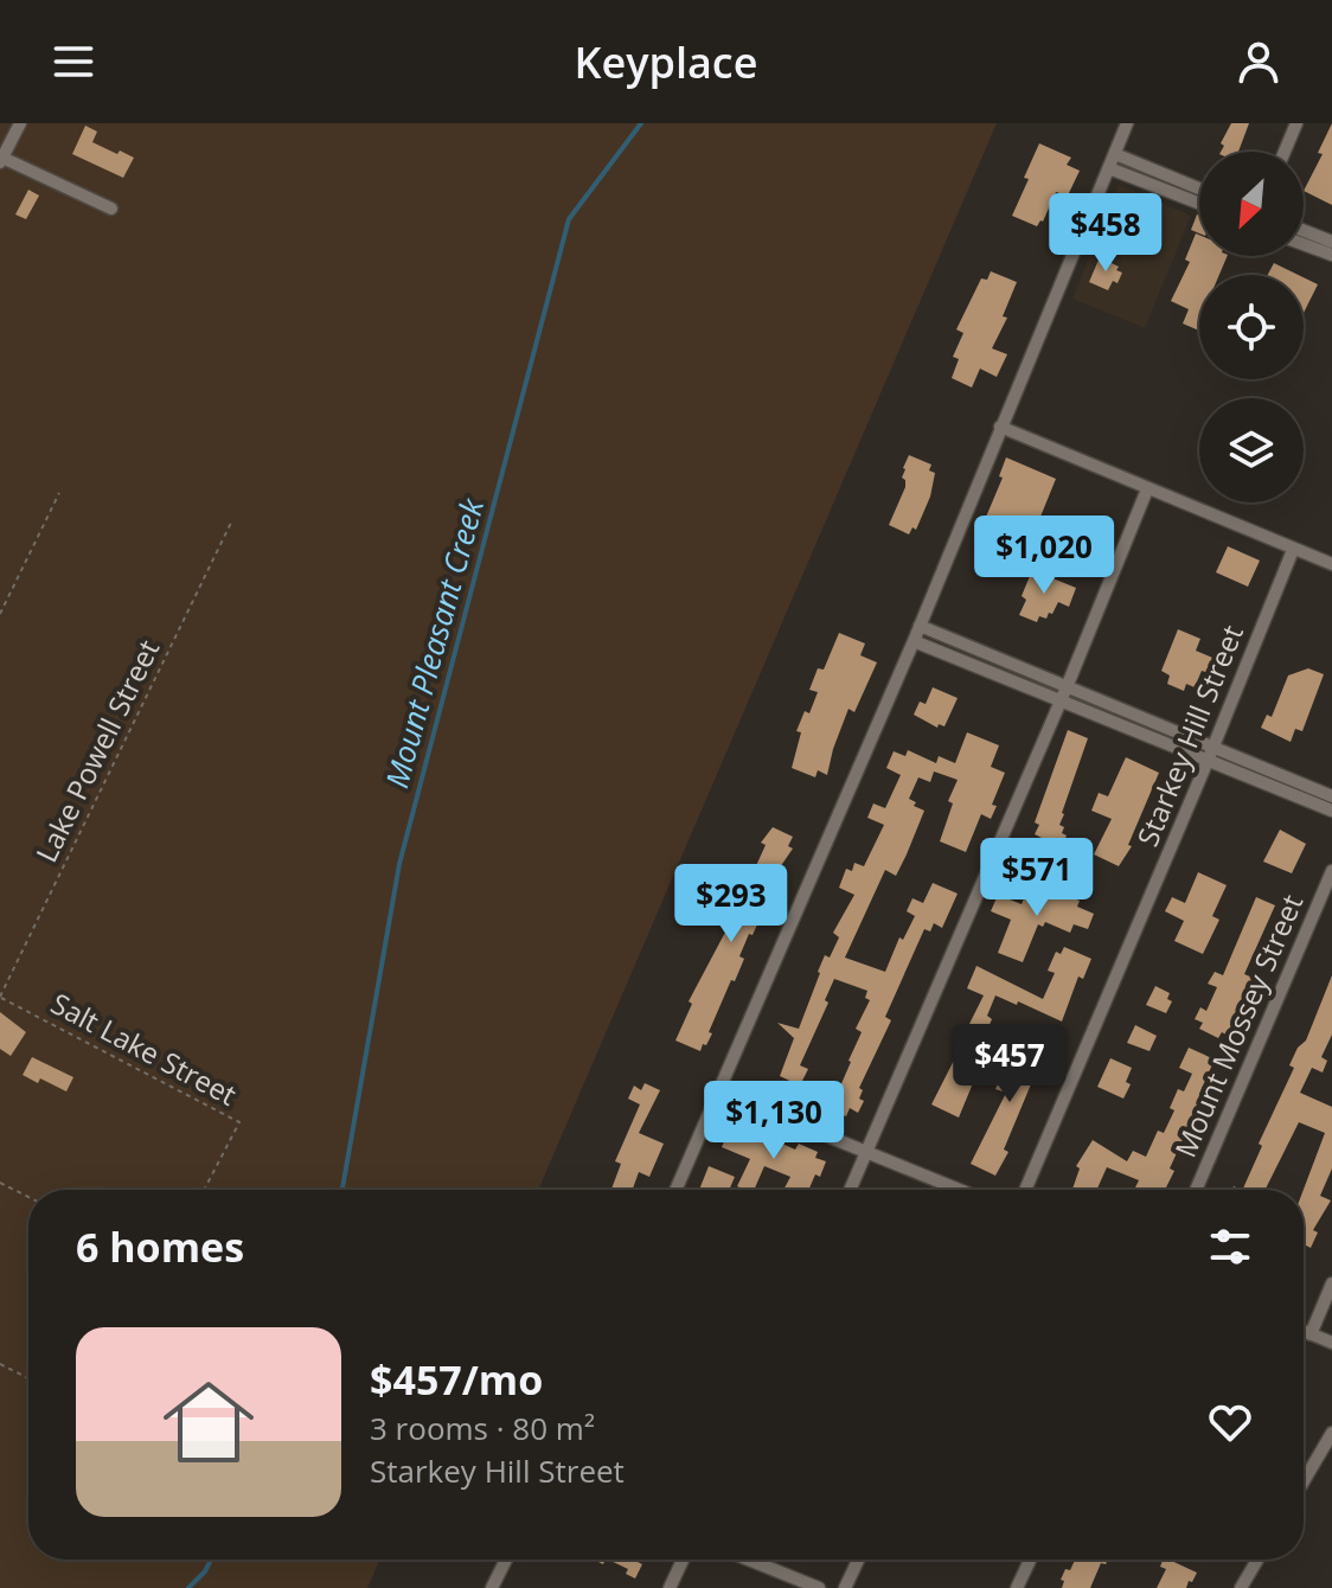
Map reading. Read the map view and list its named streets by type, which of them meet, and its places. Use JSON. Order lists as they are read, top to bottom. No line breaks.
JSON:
{"streets":{"street":["Starkey Hill Street","Mount Mossey Street"],"path":["Lake Powell Street","Salt Lake Street"]},"crossings":[["Lake Powell Street","Salt Lake Street"]],"water":["Mount Pleasant Creek"],"north":"bottom left","page":{"header":"Keyplace","price":["$458","$1,020","$571","$293","$457","$1,130"],"heading":"6 homes","list":[{"name":"$457/mo","note":"3 rooms · 80 m² · Starkey Hill Street"}]}}
